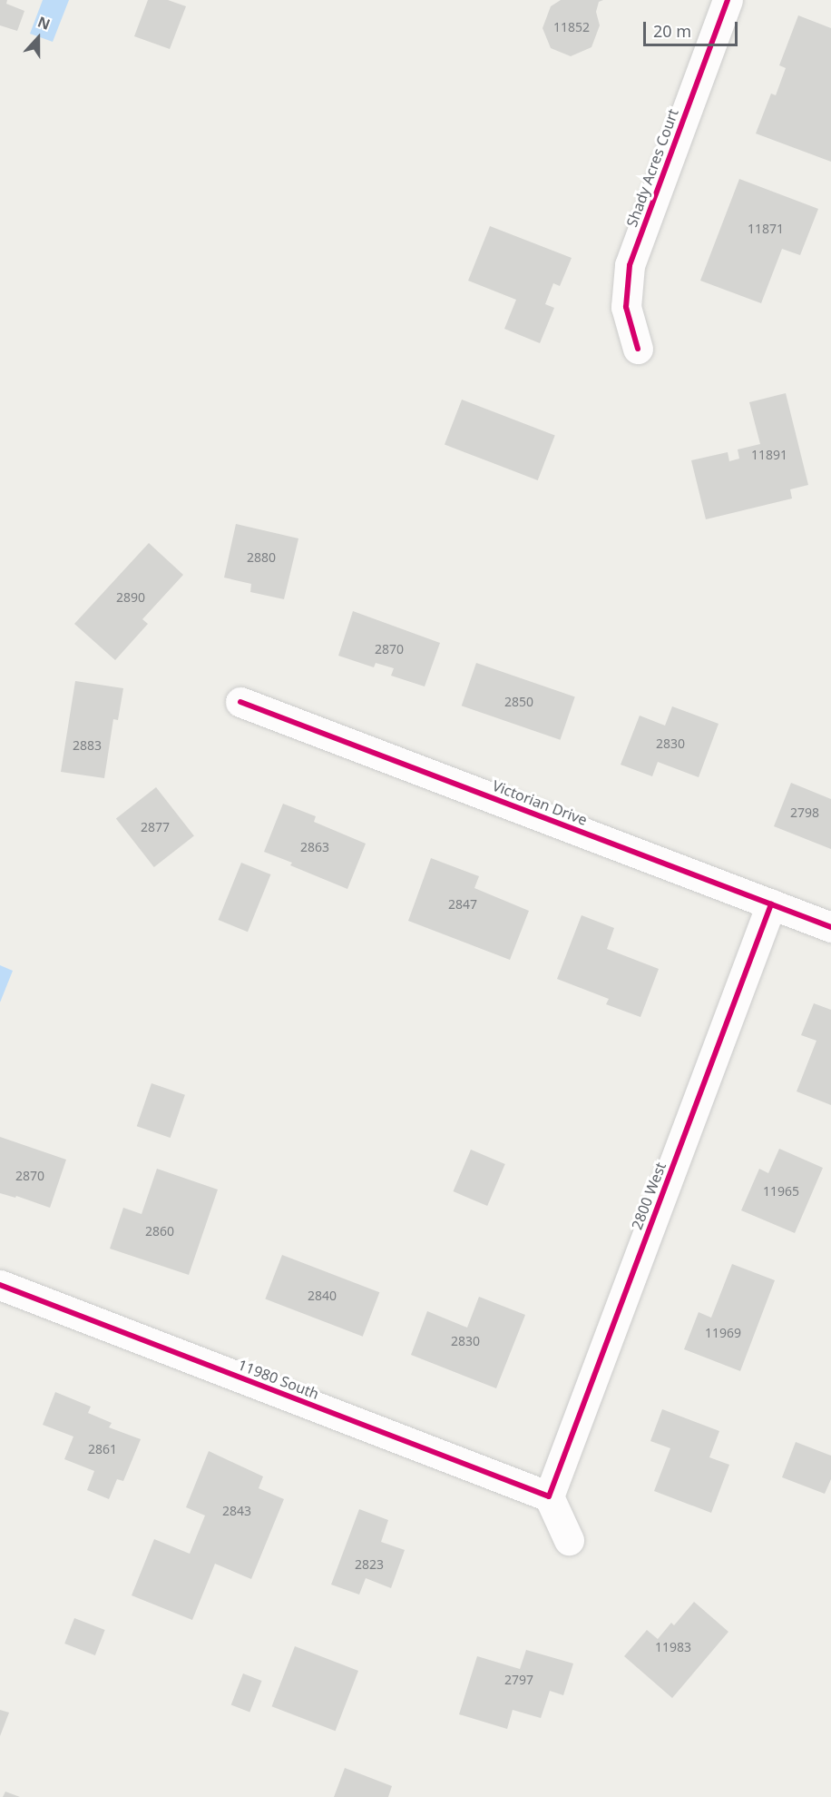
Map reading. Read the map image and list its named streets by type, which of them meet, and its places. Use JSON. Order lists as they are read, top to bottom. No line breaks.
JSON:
{"streets":{"street":["Shady Acres Court","Victorian Drive","2800 West","11980 South"]},"crossings":[["Victorian Drive","2800 West"],["2800 West","11980 South"]],"house_numbers":["11852","11871","11891","2880","2890","2870","2850","2830","2883","2798","2877","2863","2847","2870","11965","2860","2840","11969","2830","2861","2843","2823","11983","2797"],"scale_bar":"20 m","north":"top"}
